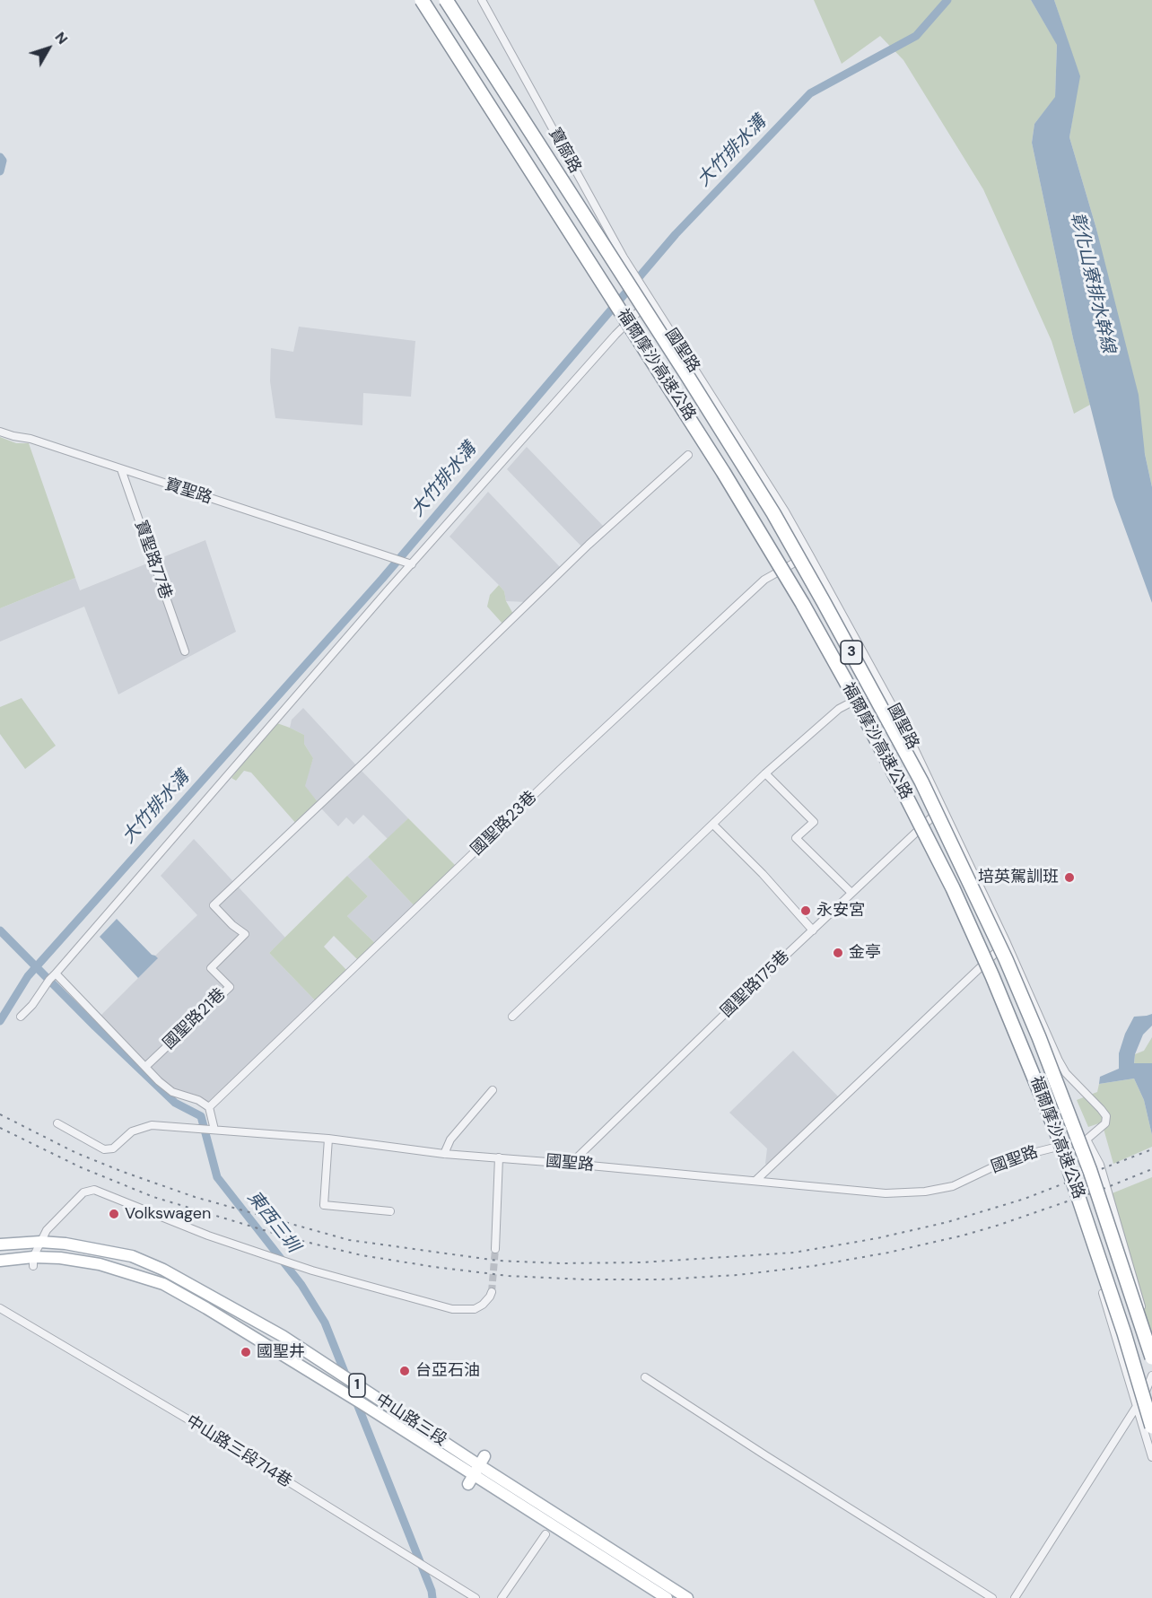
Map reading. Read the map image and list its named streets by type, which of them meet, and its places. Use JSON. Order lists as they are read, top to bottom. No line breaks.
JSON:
{"streets":{"highway":["福爾摩沙高速公路","3"],"main road":["1","中山路三段"],"street":["寶廍路","國聖路","寶聖路","寶聖路77巷","國聖路23巷","國聖路175巷","國聖路21巷","中山路三段714巷"]},"crossings":[["寶廍路","國聖路"],["國聖路","國聖路23巷"],["國聖路","國聖路175巷"],["寶聖路","寶聖路77巷"]],"water":["大竹排水溝","彰化山寮排水幹線","東西三圳"],"places":["培英駕訓班","永安宮","金亭","Volkswagen","國聖井","台亞石油"],"north":"top right"}
